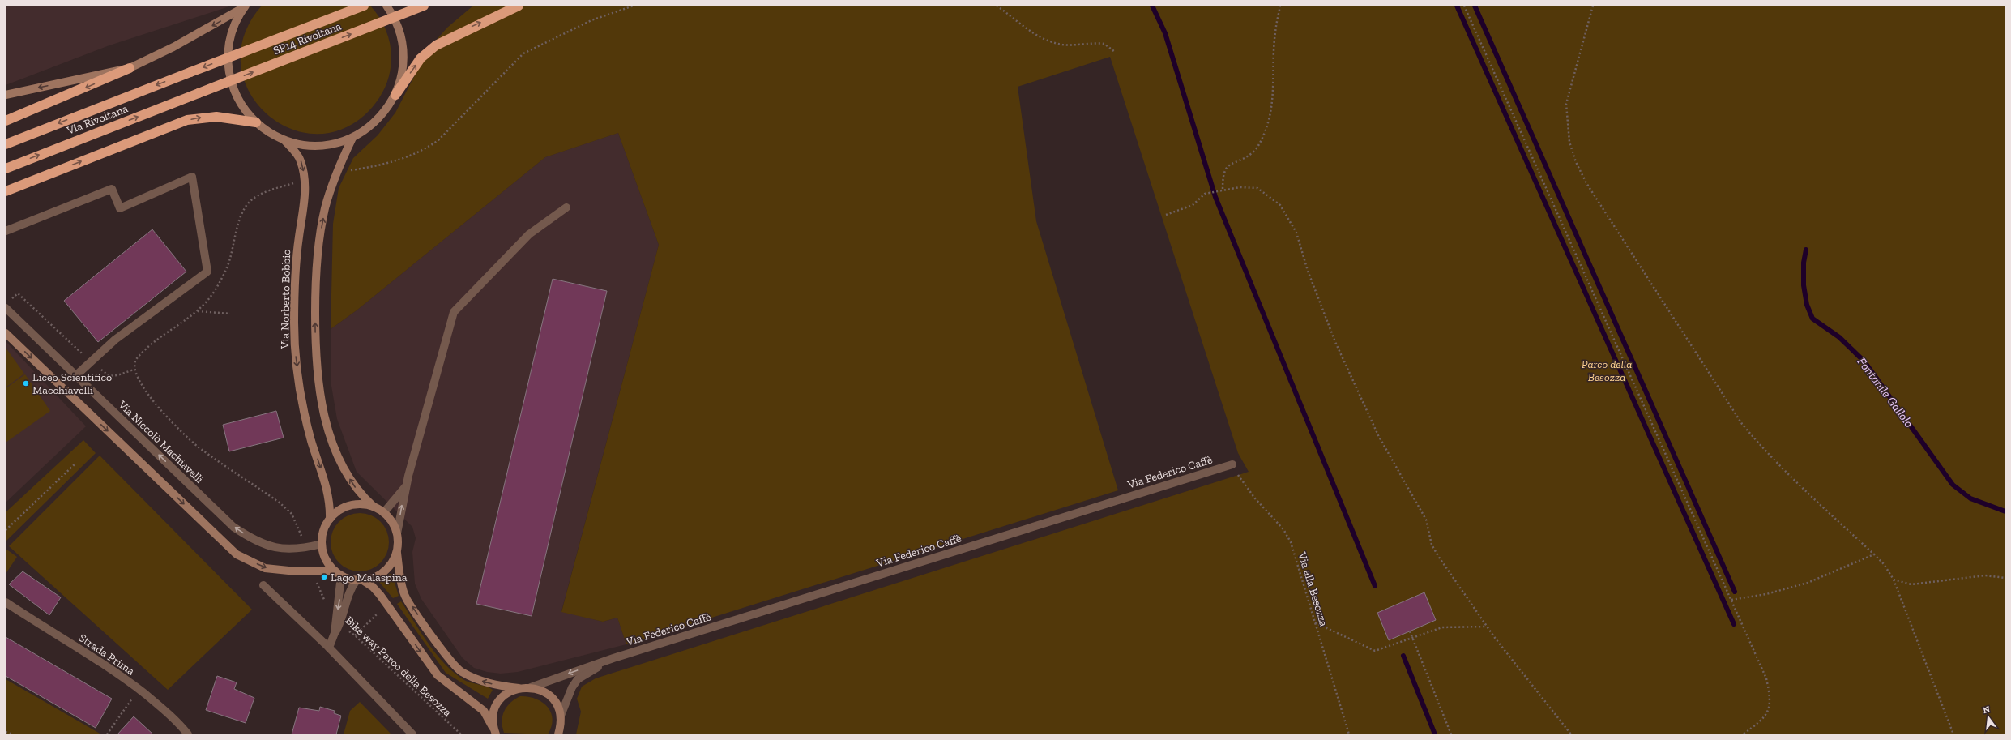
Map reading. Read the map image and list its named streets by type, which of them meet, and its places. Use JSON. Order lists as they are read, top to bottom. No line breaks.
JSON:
{"streets":{"highway":["SP14 Rivoltana","Via Rivoltana"],"street":["Via Norberto Bobbio","Via Niccolò Machiavelli","Via Federico Caffè","Strada Prima"],"path":["Via alla Besozza","Bike way Parco della Besozza"]},"crossings":[["SP14 Rivoltana","Via Rivoltana"],["Via Norberto Bobbio","Via Niccolò Machiavelli"],["Via Federico Caffè","Via alla Besozza"]],"water":["Fontanile Gallolo"],"parks":["Parco della Besozza"],"places":["Liceo Scientifico Macchiavelli","Lago Malaspina"],"north":"top"}
